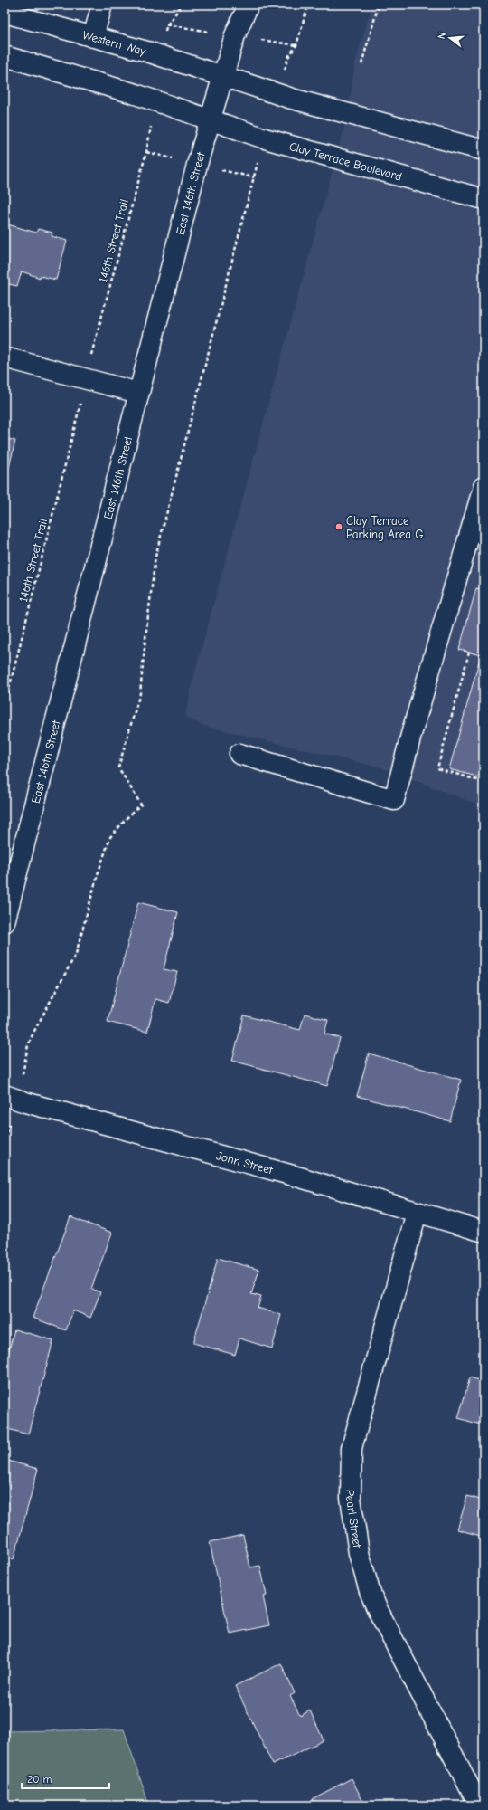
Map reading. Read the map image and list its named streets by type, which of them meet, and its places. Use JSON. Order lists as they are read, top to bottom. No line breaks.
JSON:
{"streets":{"street":["Western Way","Clay Terrace Boulevard","East 146th Street","John Street","Pearl Street"],"path":["146th Street Trail"]},"crossings":[["Western Way","East 146th Street"],["Clay Terrace Boulevard","East 146th Street"],["John Street","Pearl Street"]],"places":["Clay Terrace Parking Area G"],"scale_bar":"20 m","north":"left"}
